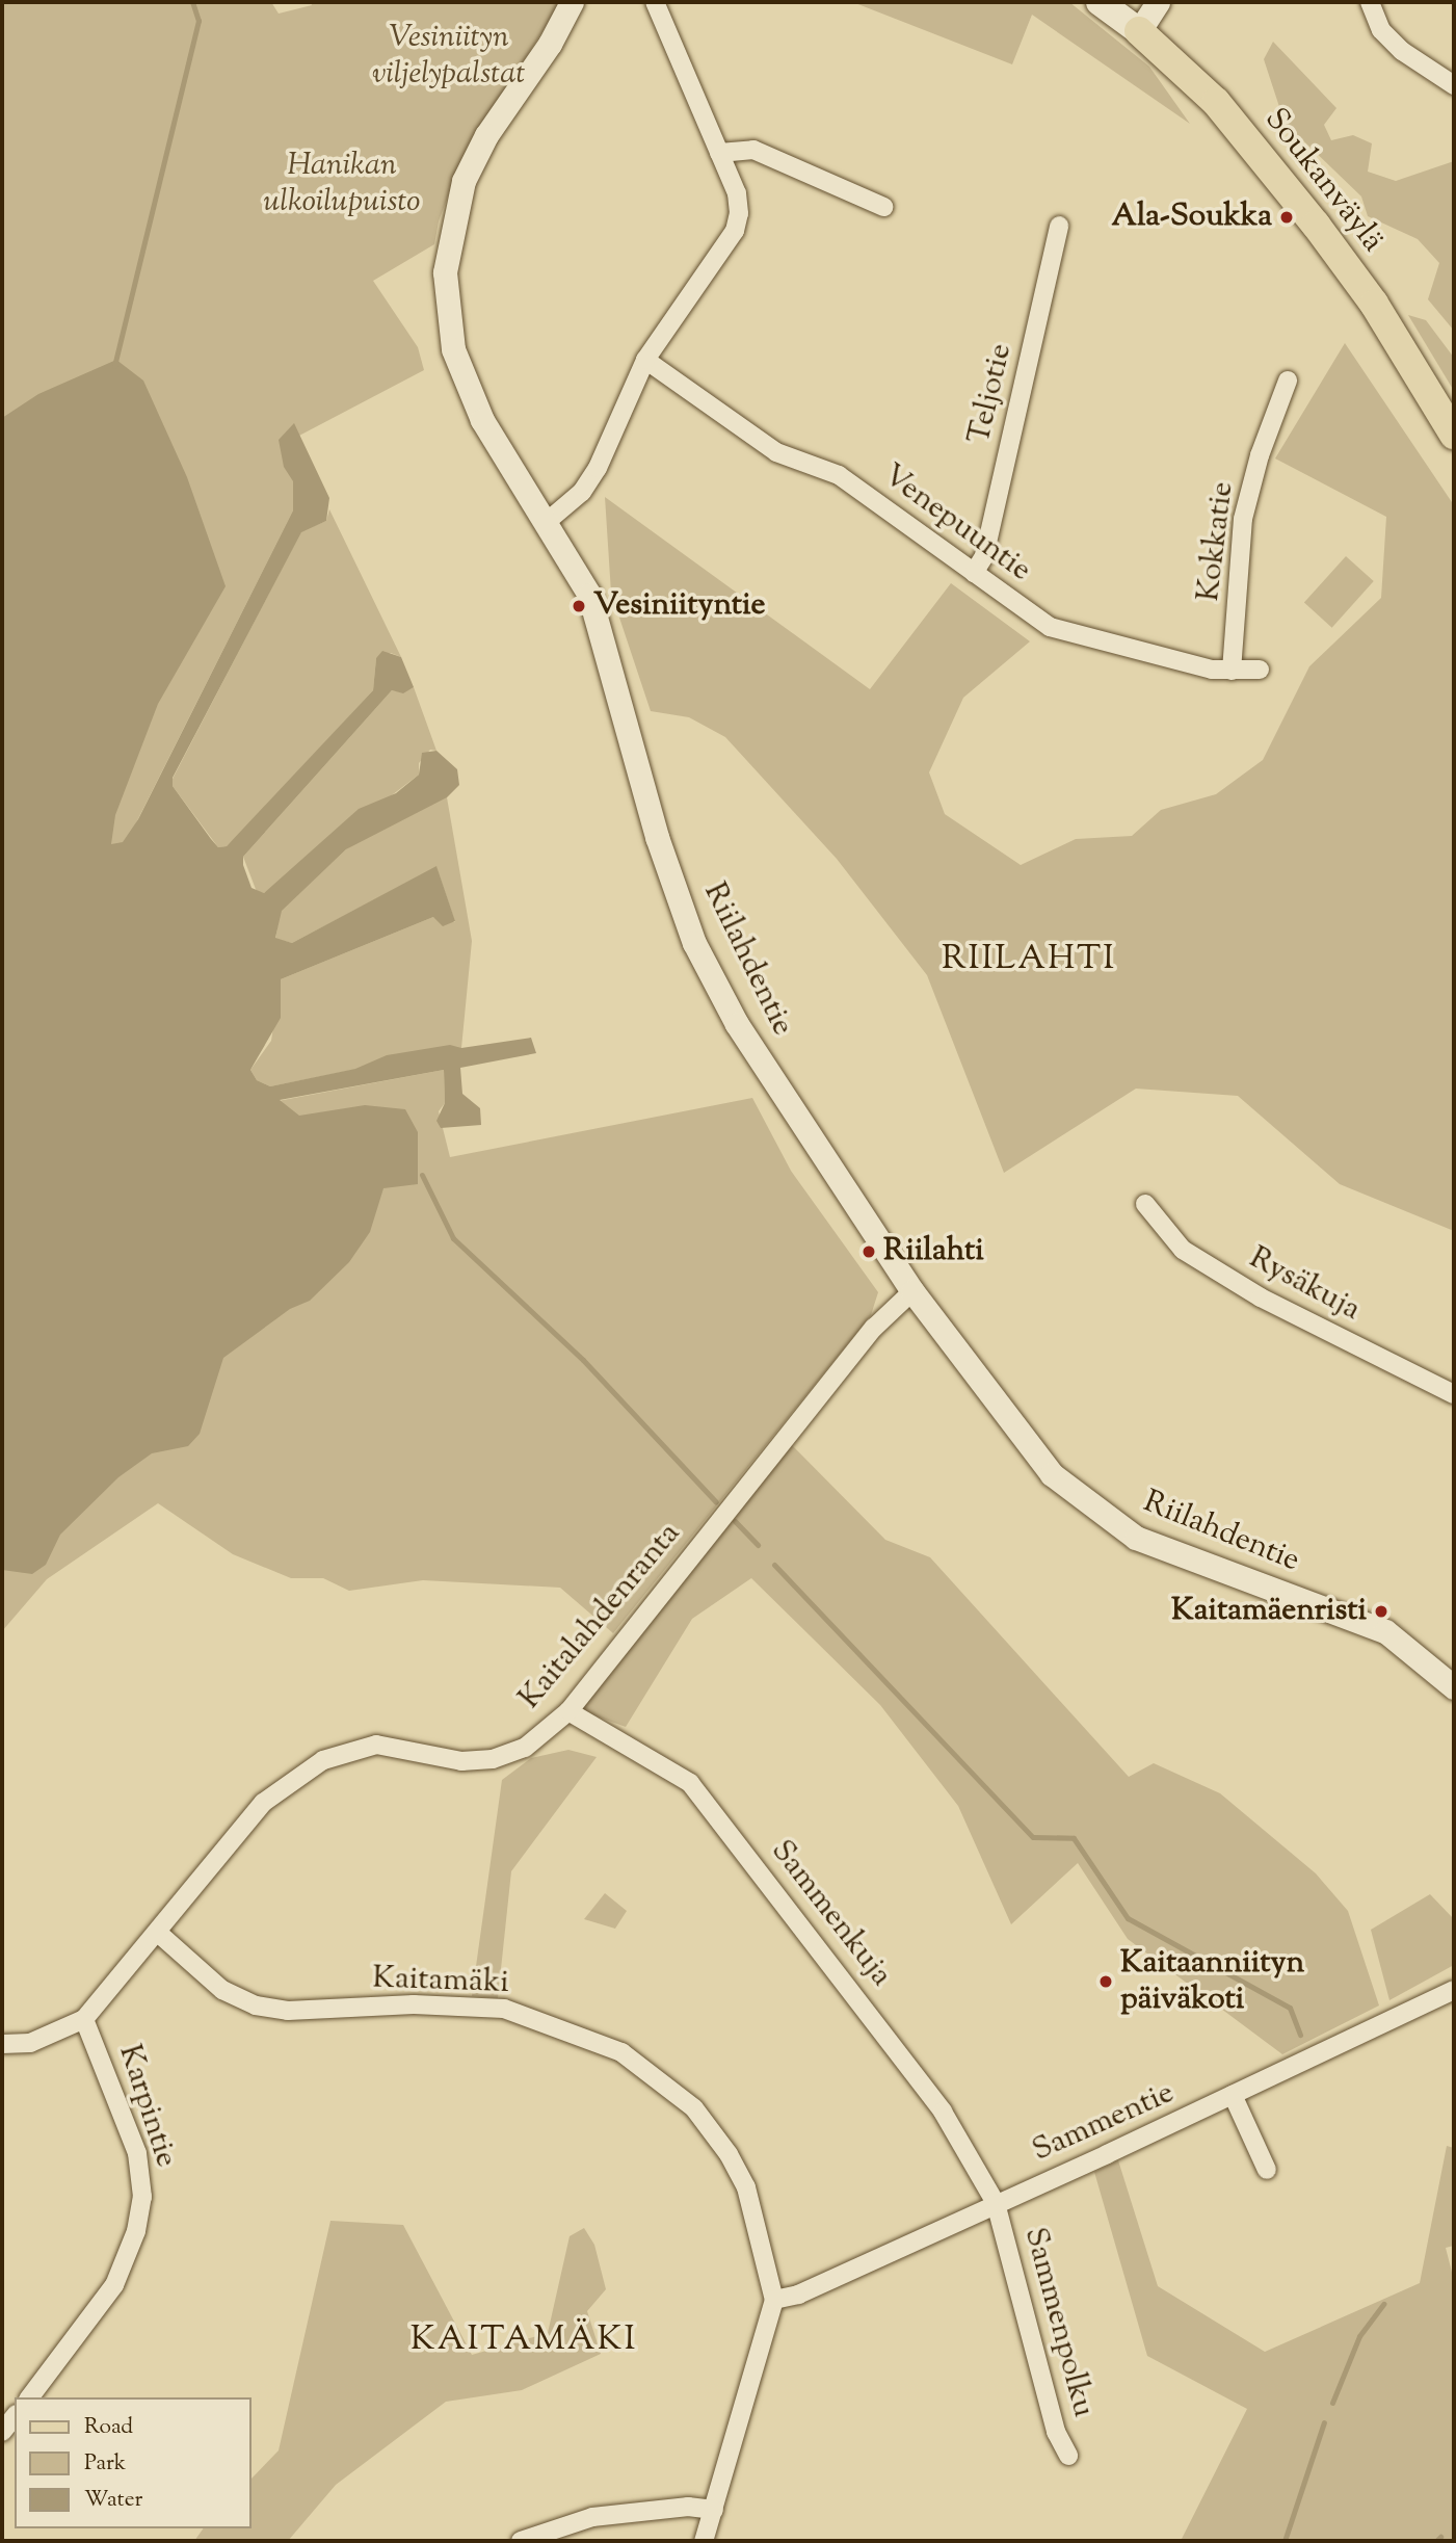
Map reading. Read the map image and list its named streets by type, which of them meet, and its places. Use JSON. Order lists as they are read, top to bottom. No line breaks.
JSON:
{"streets":{"main road":["Soukanväylä"],"street":["Teljotie","Venepuuntie","Kokkatie","Riilahdentie","Rysäkuja","Kaitalahdenranta","Sammenkuja","Kaitamäki","Karpintie","Sammentie","Sammenpolku"]},"crossings":[["Teljotie","Venepuuntie"],["Venepuuntie","Kokkatie"],["Riilahdentie","Kaitalahdenranta"],["Kaitalahdenranta","Sammenkuja"],["Kaitalahdenranta","Kaitamäki"],["Kaitalahdenranta","Karpintie"],["Sammenkuja","Sammentie"],["Sammenkuja","Sammenpolku"],["Kaitamäki","Sammentie"],["Sammentie","Sammenpolku"]],"districts":["RIILAHTI","KAITAMÄKI"],"parks":["Vesiniityn viljelypalstat","Hanikan ulkoilupuisto"],"places":["Ala-Soukka","Vesiniityntie","Riilahti","Kaitamäenristi","Kaitaanniityn päiväkoti"],"legend":["Road","Park","Water"]}
